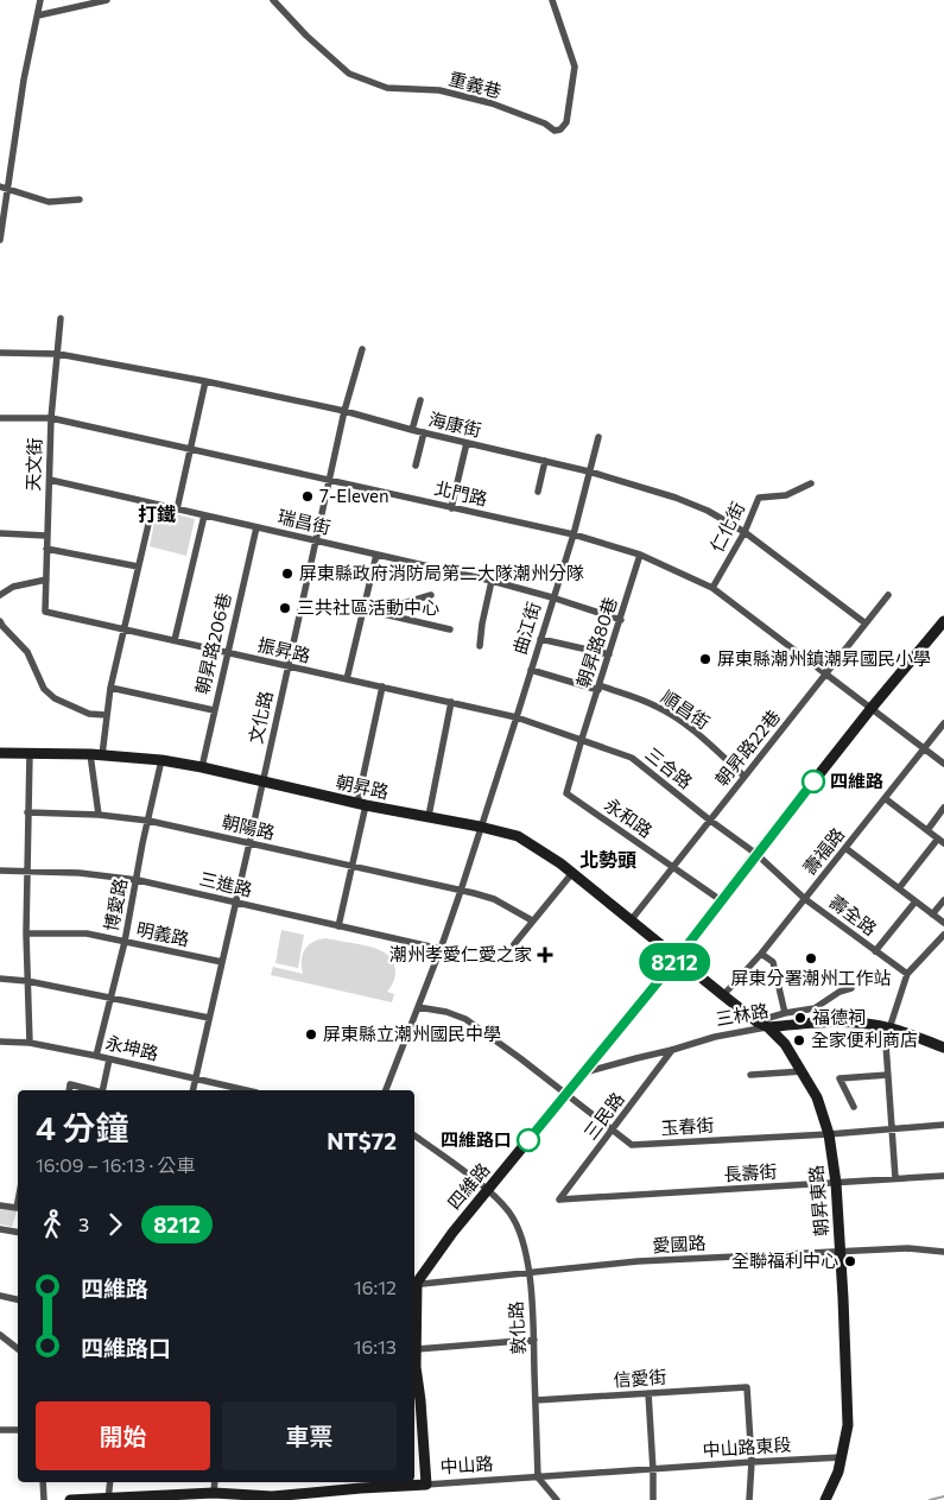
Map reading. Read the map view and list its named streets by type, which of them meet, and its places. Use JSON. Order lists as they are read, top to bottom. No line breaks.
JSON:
{"streets":{"main road":["朝昇路","三林路","四維路","朝昇東路","中山路"],"street":["重義巷","海康街","天文街","北門路","瑞昌街","仁化街","曲江街","朝昇路80巷","朝昇路206巷","振昇路","順昌街","文化路","朝昇路22巷","三合路","永和路","朝陽路","壽福路","三進路","博愛路","壽全路","明義路","永坤路","三民路","玉春街","長壽街","愛國路","敦化路","信愛街","中山路東段"]},"crossings":[["海康街","天文街"],["海康街","仁化街"],["海康街","曲江街"],["海康街","文化路"],["海康街","朝昇路22巷"],["天文街","北門路"],["天文街","瑞昌街"],["天文街","振昇路"],["北門路","仁化街"],["北門路","曲江街"],["北門路","朝昇路80巷"],["北門路","文化路"],["北門路","朝昇路22巷"],["北門路","壽福路"],["北門路","四維路"],["瑞昌街","曲江街"],["瑞昌街","朝昇路80巷"],["瑞昌街","朝昇路206巷"],["瑞昌街","文化路"],["曲江街","振昇路"],["曲江街","順昌街"],["曲江街","三合路"],["曲江街","朝昇路"],["曲江街","朝陽路"],["曲江街","三進路"],["曲江街","玉春街"],["朝昇路80巷","順昌街"],["朝昇路80巷","三合路"],["朝昇路80巷","永和路"],["朝昇路206巷","振昇路"],["朝昇路206巷","朝昇路"],["振昇路","文化路"],["振昇路","三合路"],["順昌街","朝昇路22巷"],["文化路","朝昇路"],["文化路","朝陽路"],["文化路","三進路"],["文化路","明義路"],["文化路","永坤路"],["朝昇路22巷","三合路"],["朝昇路22巷","朝昇路"],["朝昇路22巷","永和路"],["三合路","永和路"],["三合路","壽全路"],["三合路","四維路"],["朝昇路","博愛路"],["朝昇路","四維路"],["朝昇路","朝昇東路"],["永和路","四維路"],["朝陽路","博愛路"],["壽福路","壽全路"],["壽福路","朝昇東路"],["三進路","博愛路"],["博愛路","明義路"],["博愛路","永坤路"],["壽全路","四維路"],["三林路","三民路"],["三林路","四維路"],["三林路","朝昇東路"],["三民路","玉春街"],["三民路","長壽街"],["玉春街","四維路"],["玉春街","朝昇東路"],["長壽街","朝昇東路"],["四維路","朝昇東路"],["四維路","敦化路"],["朝昇東路","愛國路"],["朝昇東路","中山路東段"],["愛國路","敦化路"],["敦化路","信愛街"],["敦化路","中山路"],["信愛街","中山路東段"],["中山路東段","中山路"]],"districts":["打鐵","北勢頭"],"places":{"other":["7-Eleven","屏東縣政府消防局第二大隊潮州分隊","三共社區活動中心","屏東縣潮州鎮潮昇國民小學","四維路","屏東分署潮州工作站","福德祠","屏東縣立潮州國民中學","全家便利商店","四維路口","全聯福利中心"],"health":["潮州孝愛仁愛之家"]},"lines":["bus line 8212"],"page":{"on_map":"8212","heading":["4 分鐘","16:09 – 16:13 · 公車","NT$72"],"legs":["3","8212"],"list":[{"name":"四維路","value":"16:12"},{"name":"四維路口","value":"16:13"}],"buttons":["開始","車票"]}}
